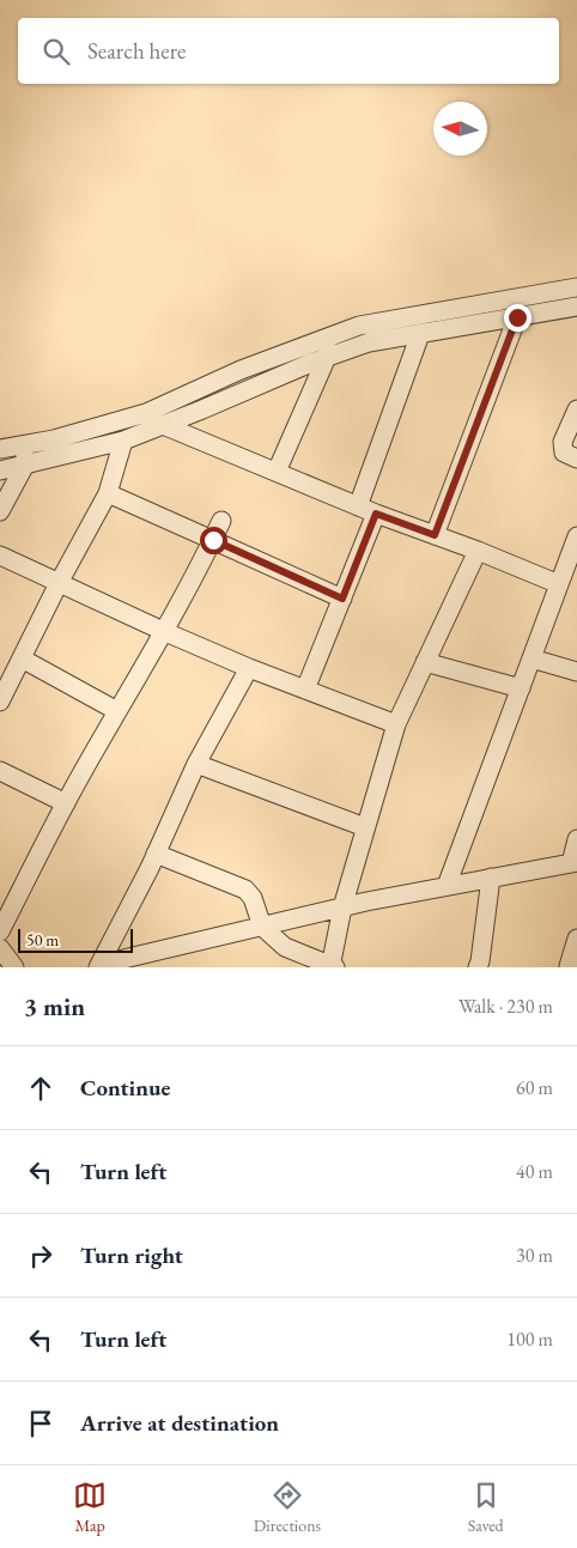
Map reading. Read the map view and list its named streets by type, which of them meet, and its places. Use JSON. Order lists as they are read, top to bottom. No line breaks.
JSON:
{"scale_bar":"50 m","north":"left","page":{"search":"Search here","scale":"50 m","heading":["3 min","Walk · 230 m"],"list":[["Continue","60 m"],["Turn left","40 m"],["Turn right","30 m"],["Turn left","100 m"],"Arrive at destination"],"nav":["Map","Directions","Saved"]}}
